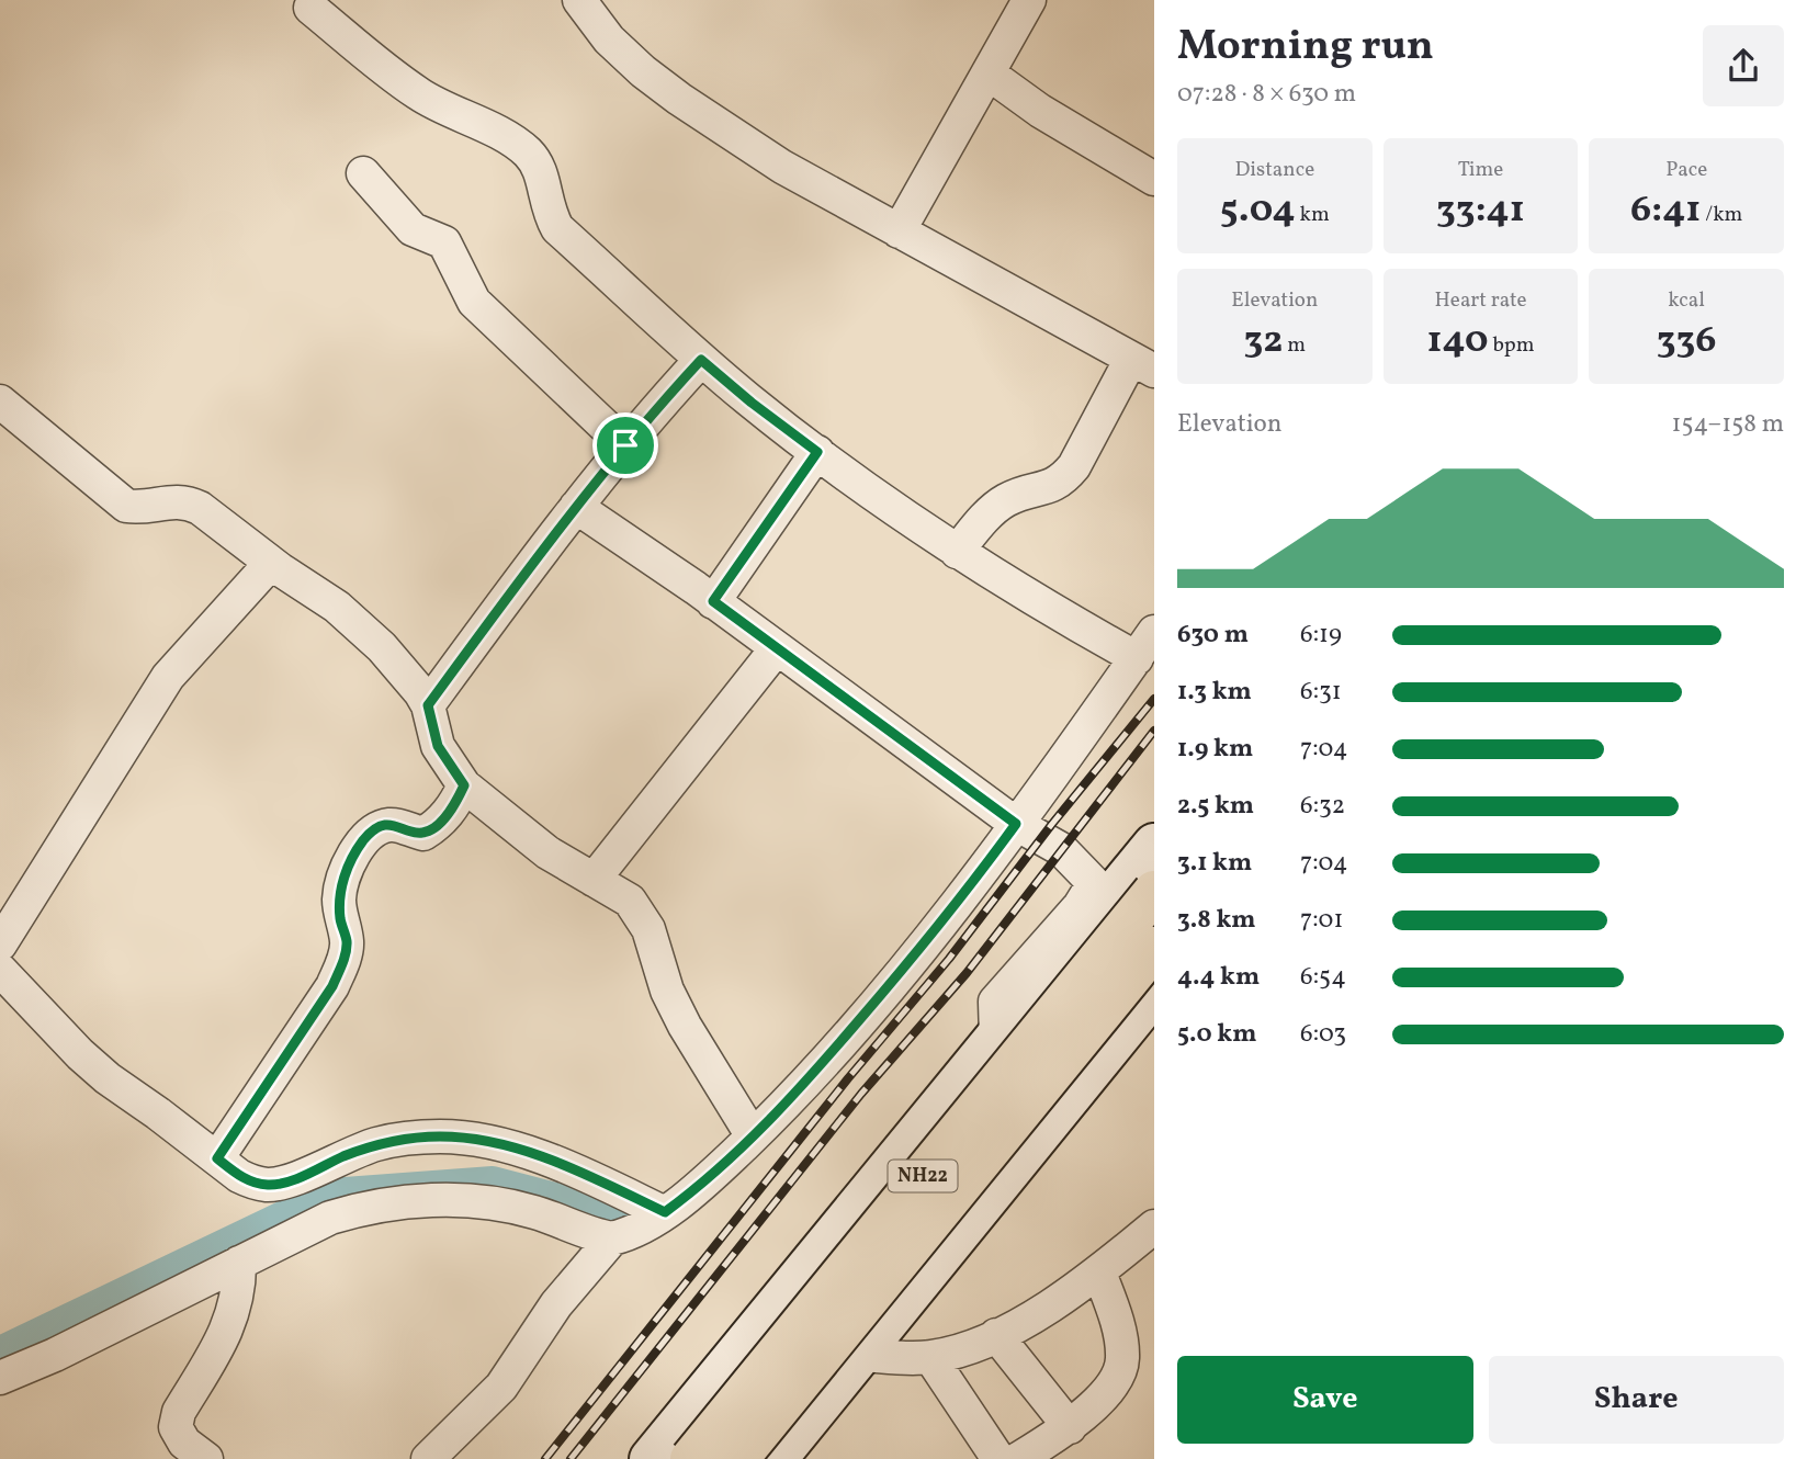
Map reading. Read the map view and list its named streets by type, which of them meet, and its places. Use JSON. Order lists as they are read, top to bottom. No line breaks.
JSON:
{"streets":{"highway":["NH22"]},"page":{"heading":["Morning run","07:28 · 8 × 630 m"],"stats":[["Distance","5.04 km"],["Time","33:41"],["Pace","6:41 /km"],["Elevation","32 m"],["Heart rate","140 bpm"],["kcal","336"]],"chart":["Elevation","154–158 m"],"list":[{"name":"630 m","note":"6:19"},{"name":"1.3 km","note":"6:31"},{"name":"1.9 km","note":"7:04"},{"name":"2.5 km","note":"6:32"},{"name":"3.1 km","note":"7:04"},{"name":"3.8 km","note":"7:01"},{"name":"4.4 km","note":"6:54"},{"name":"5.0 km","note":"6:03"}],"buttons":["Save","Share"]}}
